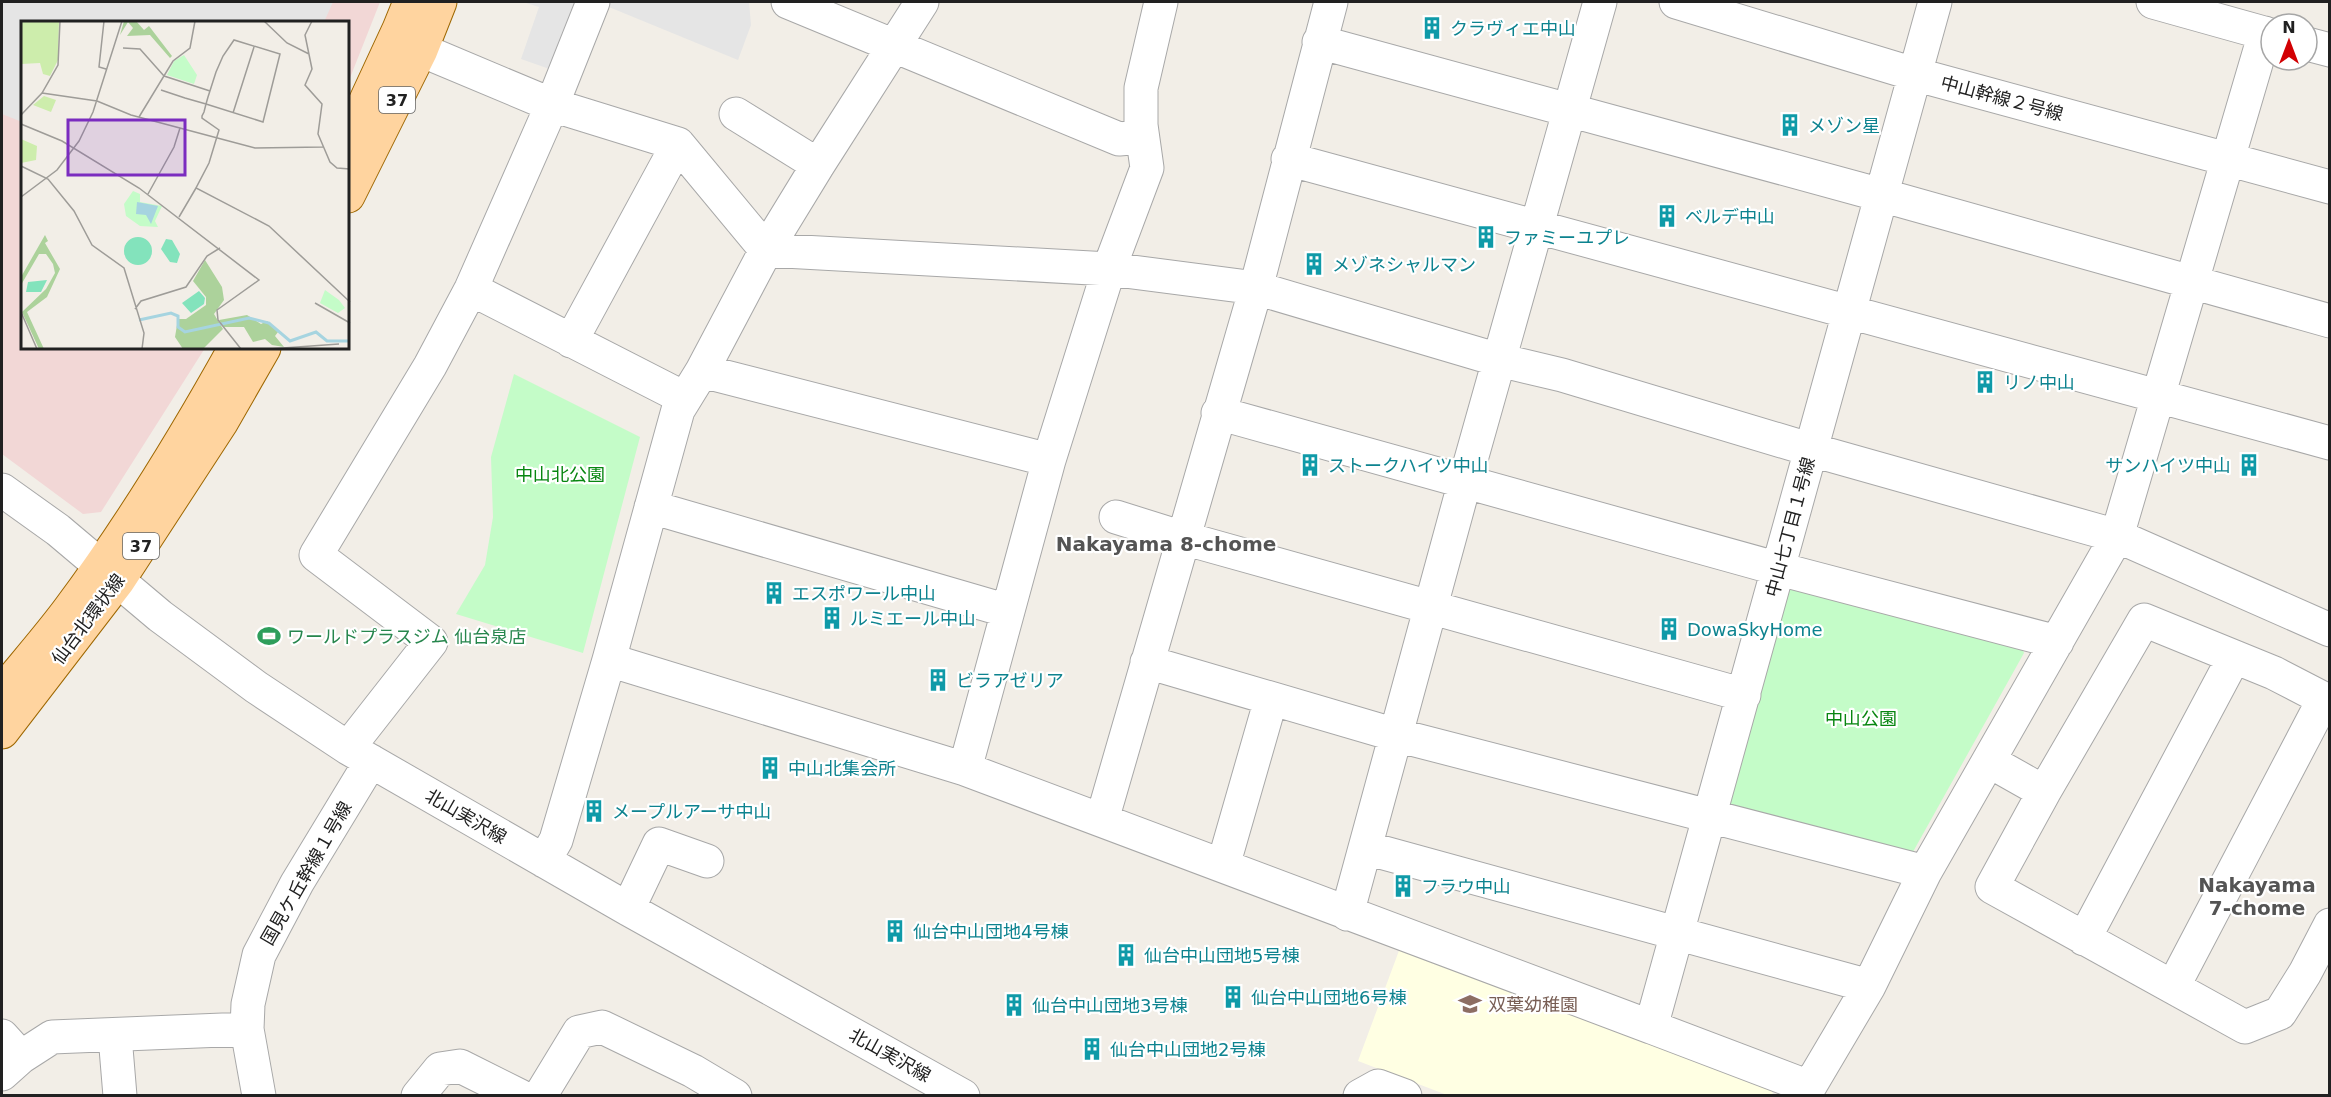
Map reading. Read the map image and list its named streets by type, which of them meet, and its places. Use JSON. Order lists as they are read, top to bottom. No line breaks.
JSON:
{"streets":{"main road":["37","仙台北環状線"],"street":["中山幹線２号線","中山七丁目１号線","北山実沢線","国見ケ丘幹線１号線"]},"crossings":[["中山幹線２号線","中山七丁目１号線"],["仙台北環状線","北山実沢線"],["北山実沢線","国見ケ丘幹線１号線"]],"districts":["Nakayama 8-chome","Nakayama 7-chome"],"parks":["中山北公園","中山公園"],"places":{"building":["クラヴィエ中山","メゾン星","ベルデ中山","ファミーユプレ","メゾネシャルマン","リノ中山","ストークハイツ中山","サンハイツ中山","エスポワール中山","ルミエール中山","DowaSkyHome","ビラアゼリア","中山北集会所","メープルアーサ中山","フラウ中山","仙台中山団地4号棟","仙台中山団地5号棟","仙台中山団地6号棟","仙台中山団地3号棟","仙台中山団地2号棟"],"sports":["ワールドプラスジム 仙台泉店"],"school or university":["双葉幼稚園"]},"north":"top"}
